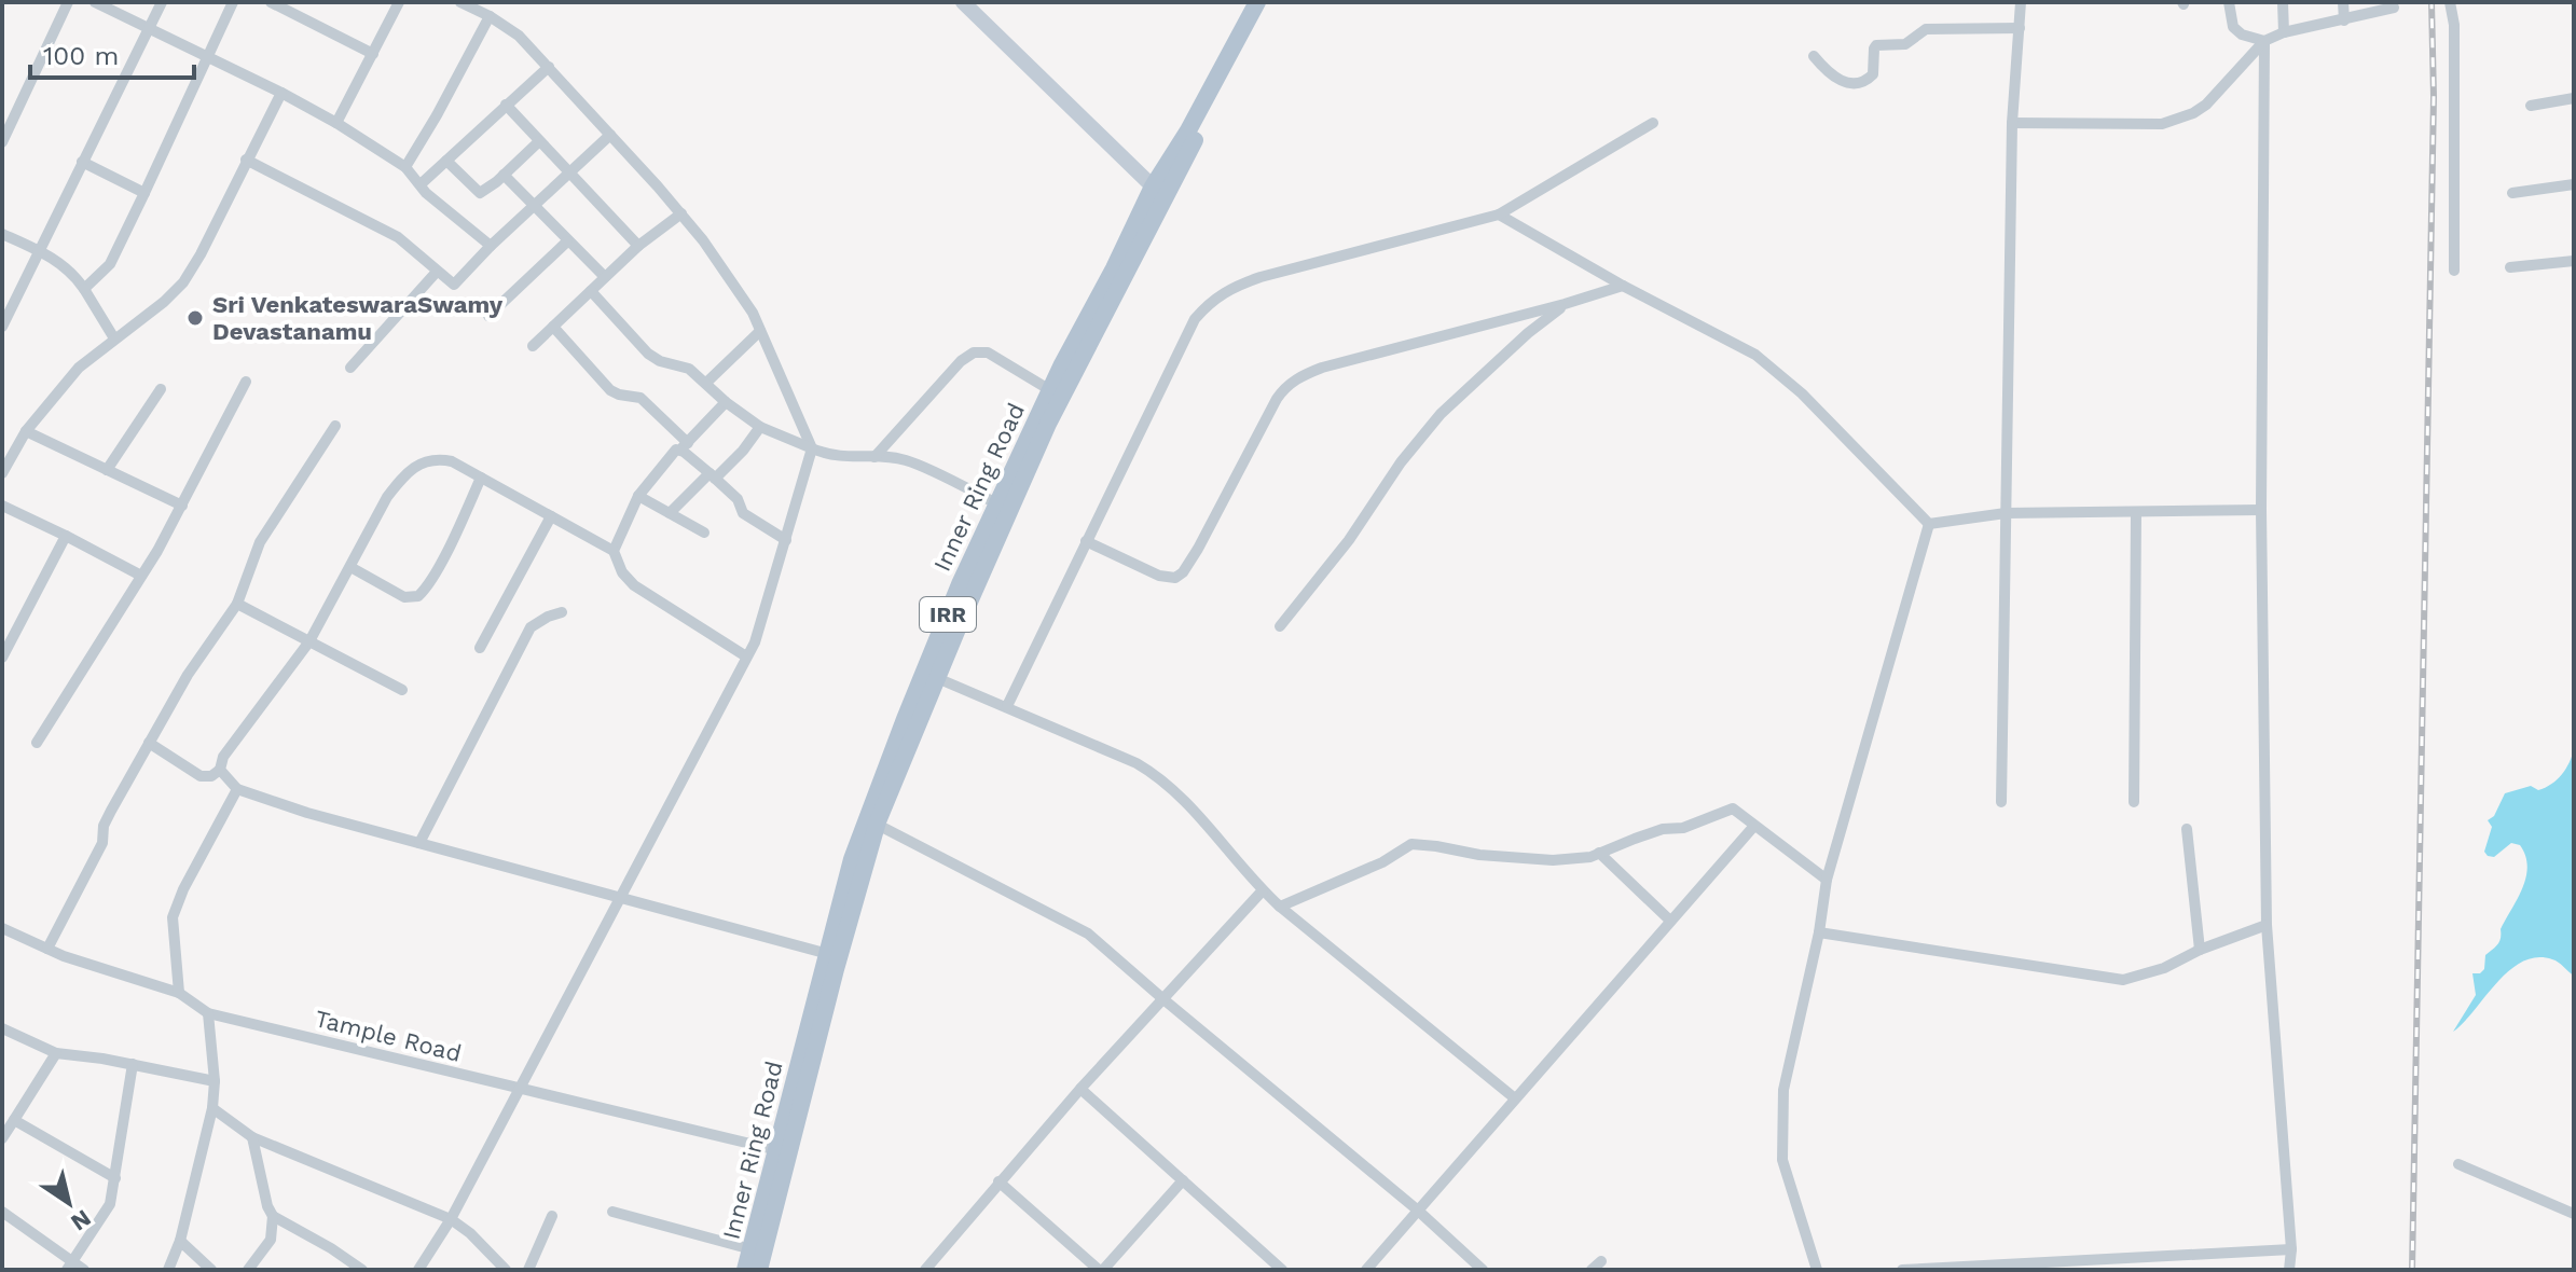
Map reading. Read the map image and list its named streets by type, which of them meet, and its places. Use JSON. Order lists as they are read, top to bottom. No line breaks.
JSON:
{"streets":{"main road":["Inner Ring Road","IRR"],"street":["Tample Road"]},"crossings":[["Inner Ring Road","Tample Road"]],"places":["Sri VenkateswaraSwamy Devastanamu"],"scale_bar":"100 m","north":"bottom right"}
